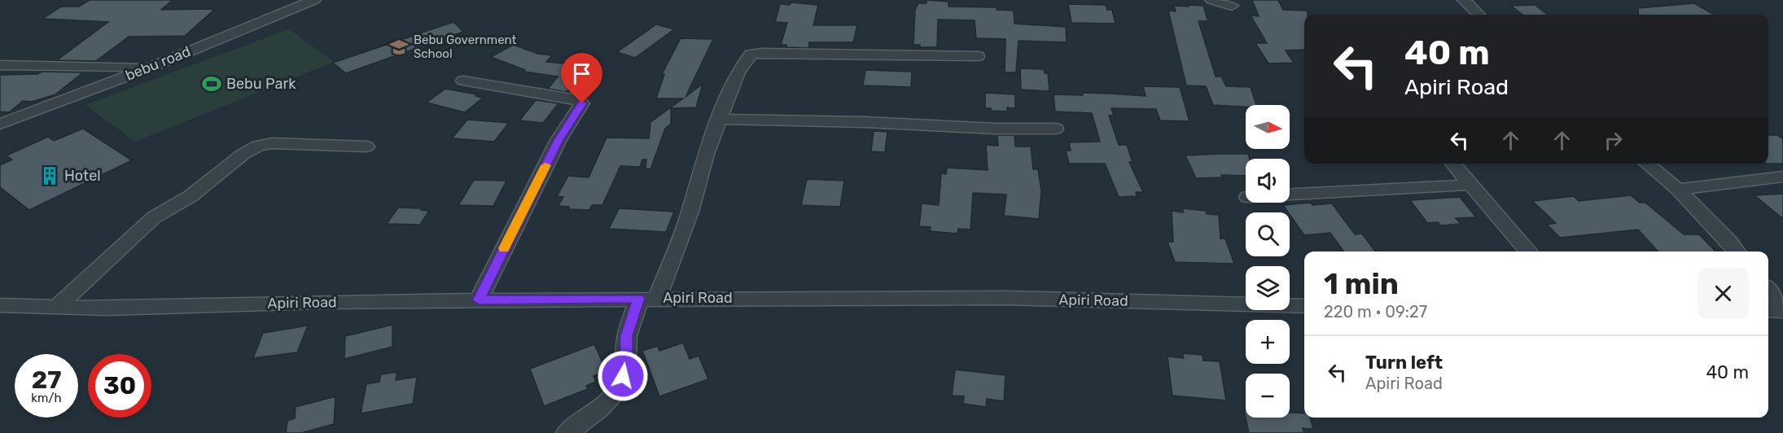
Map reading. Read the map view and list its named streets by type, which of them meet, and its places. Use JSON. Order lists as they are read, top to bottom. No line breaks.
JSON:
{"streets":{"street":["bebu road","Apiri Road"]},"places":{"school or university":["Bebu Government School"],"sports":["Bebu Park"],"building":["Hotel"]},"north":"right","page":{"turn":["40 m","Apiri Road"],"map_buttons":["+","−"],"heading":["1 min","220 m · 09:27"],"list":[{"name":"Turn left","note":"Apiri Road","value":"40 m"}],"speed":"27 km/h","limit":"30"}}
